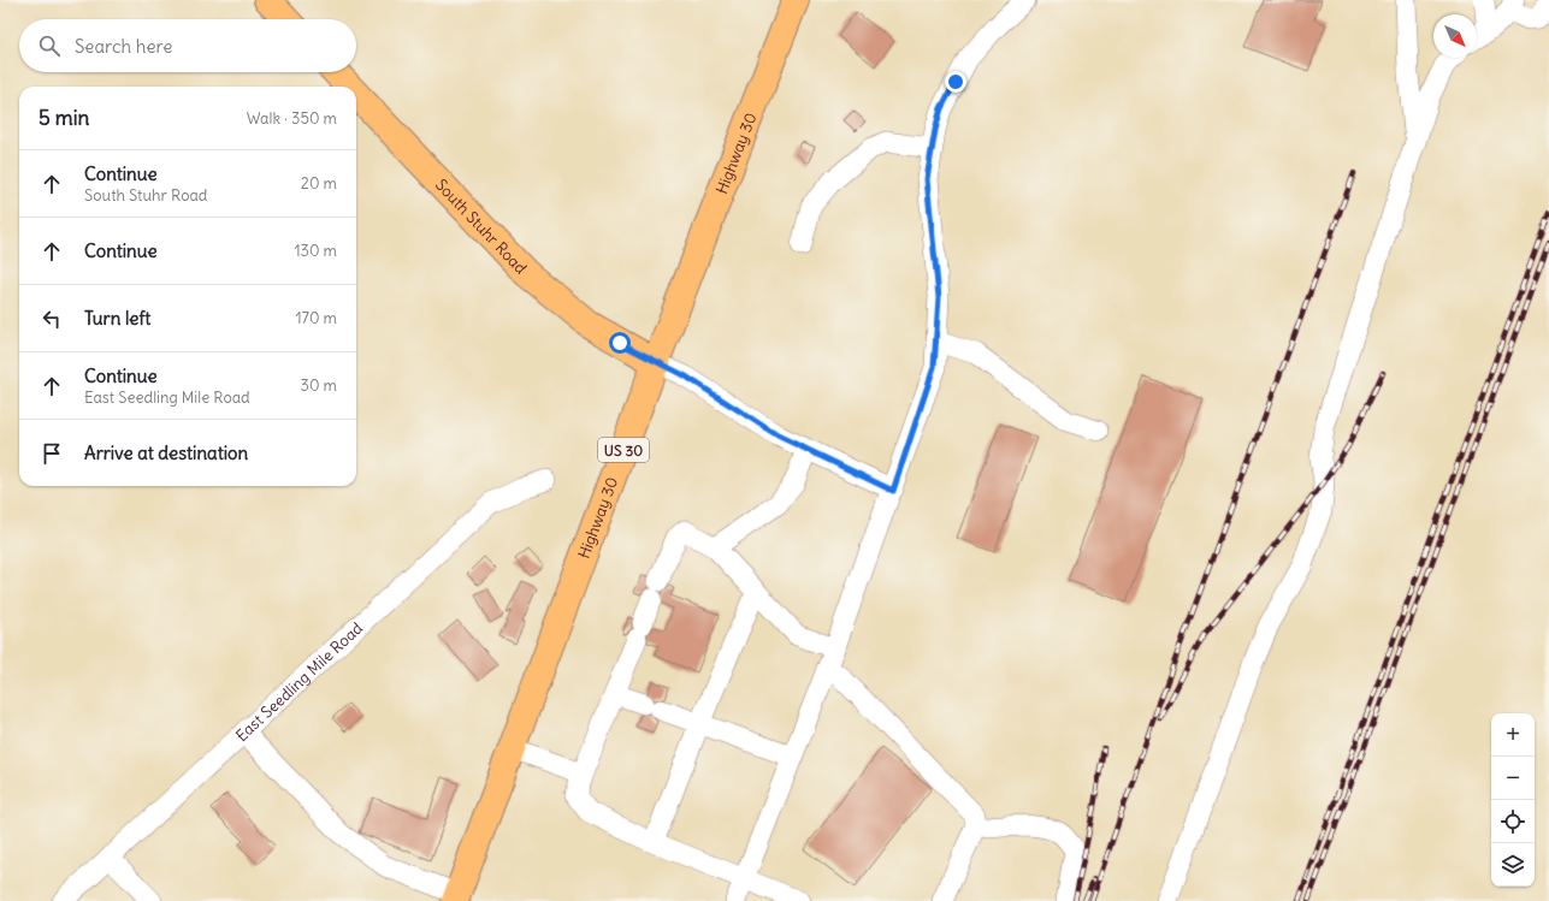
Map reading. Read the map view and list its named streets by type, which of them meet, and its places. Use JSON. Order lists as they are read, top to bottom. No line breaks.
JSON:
{"streets":{"main road":["Highway 30","South Stuhr Road","US 30"],"street":["East Seedling Mile Road"]},"crossings":[["Highway 30","South Stuhr Road"]],"north":"bottom right","page":{"search":"Search here","heading":["5 min","Walk · 350 m"],"list":[["Continue","South Stuhr Road","20 m"],["Continue","130 m"],["Turn left","170 m"],["Continue","East Seedling Mile Road","30 m"],"Arrive at destination"],"map_buttons":["+","−"]}}
